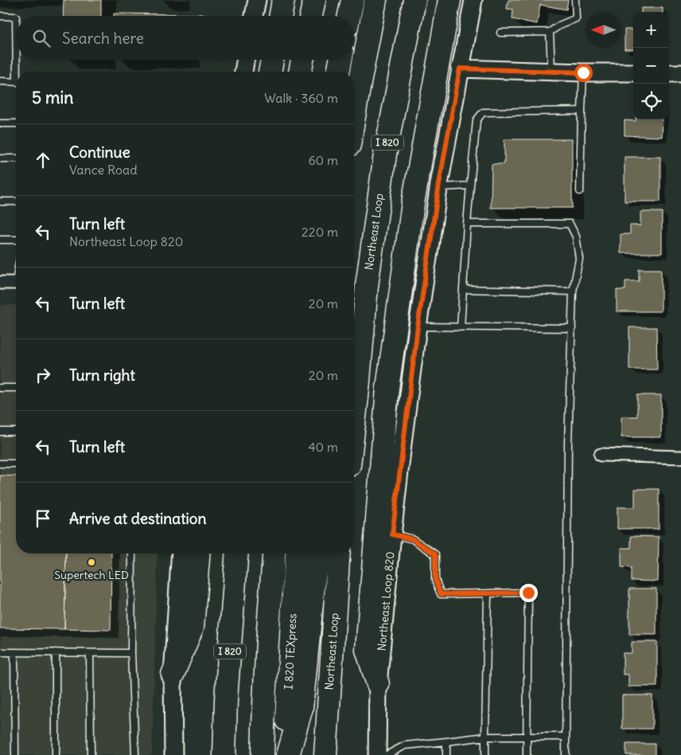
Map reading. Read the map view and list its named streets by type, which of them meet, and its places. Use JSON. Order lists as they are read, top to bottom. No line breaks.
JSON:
{"streets":{"highway":["I 820","Northeast Loop","I 820 TEXpress"],"main road":["Northeast Loop 820"]},"places":["Supertech LED"],"north":"left","page":{"map_buttons":["+","−"],"search":"Search here","heading":["5 min","Walk · 360 m"],"list":[["Continue","Vance Road","60 m"],["Turn left","Northeast Loop 820","220 m"],["Turn left","20 m"],["Turn right","20 m"],["Turn left","40 m"],"Arrive at destination"]}}
